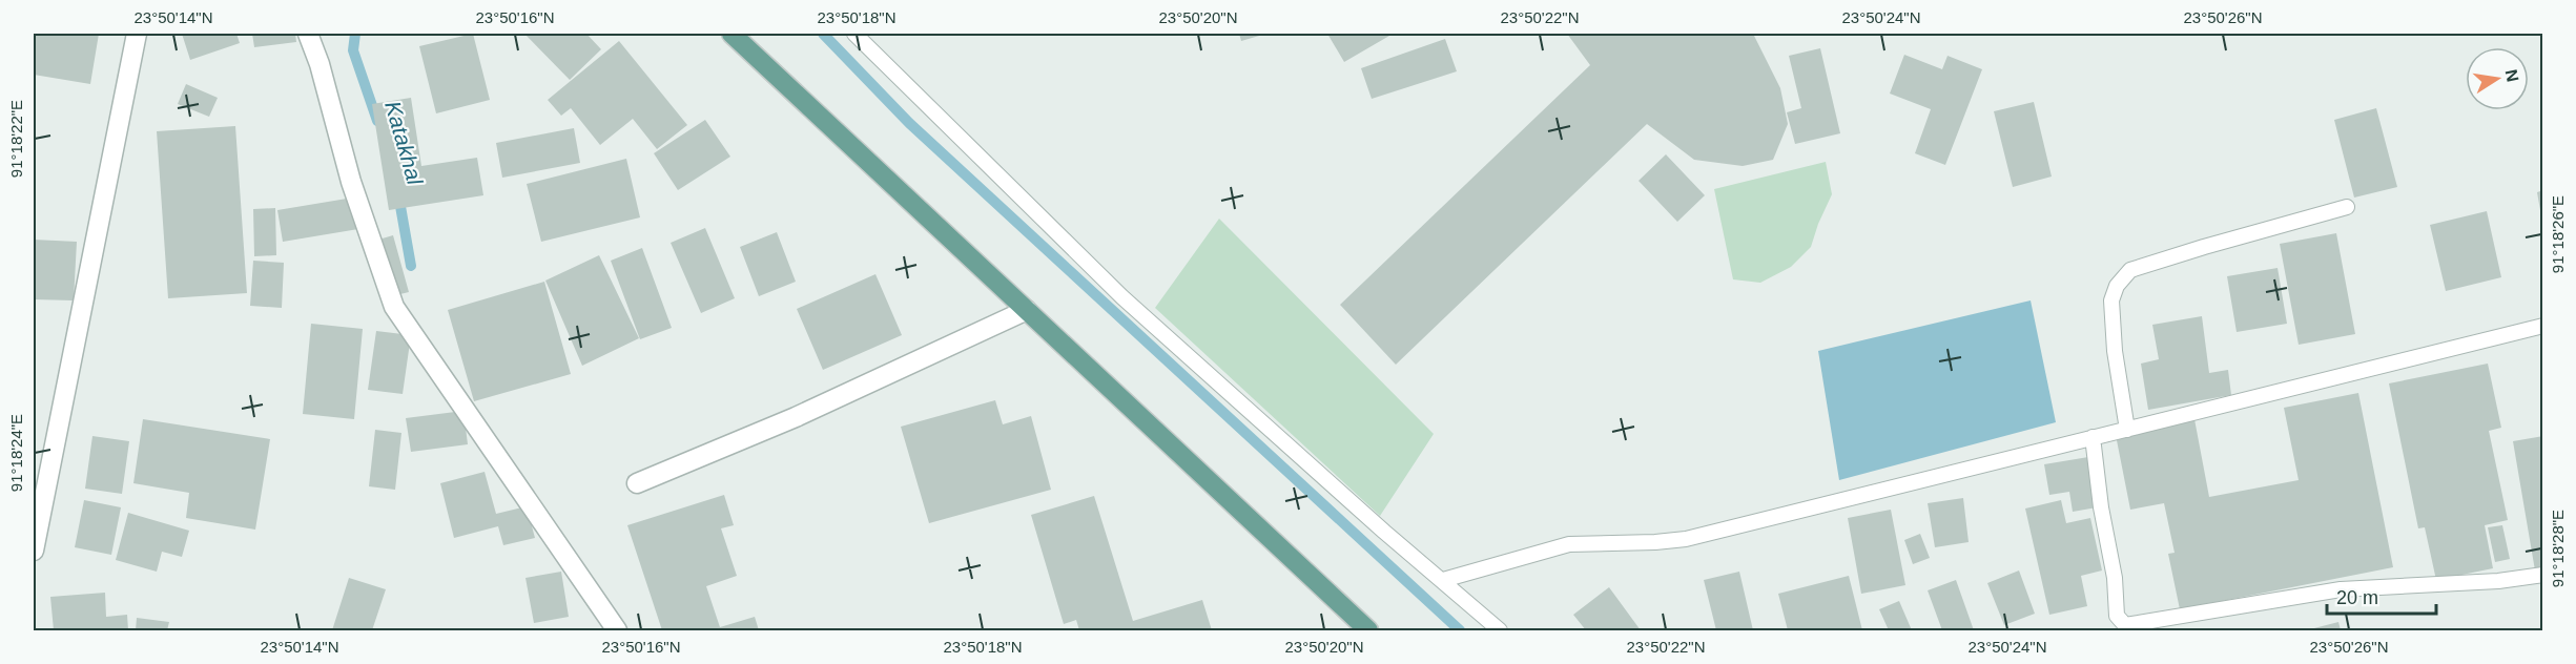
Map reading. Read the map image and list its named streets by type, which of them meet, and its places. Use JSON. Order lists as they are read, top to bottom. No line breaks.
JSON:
{"water":["Katakhal"],"scale_bar":"20 m","north":"right","coordinates":["23°50'14\"N","23°50'16\"N","23°50'18\"N","23°50'20\"N","23°50'22\"N","23°50'24\"N","23°50'26\"N","91°18'22\"E","91°18'26\"E","91°18'24\"E","91°18'28\"E"]}
